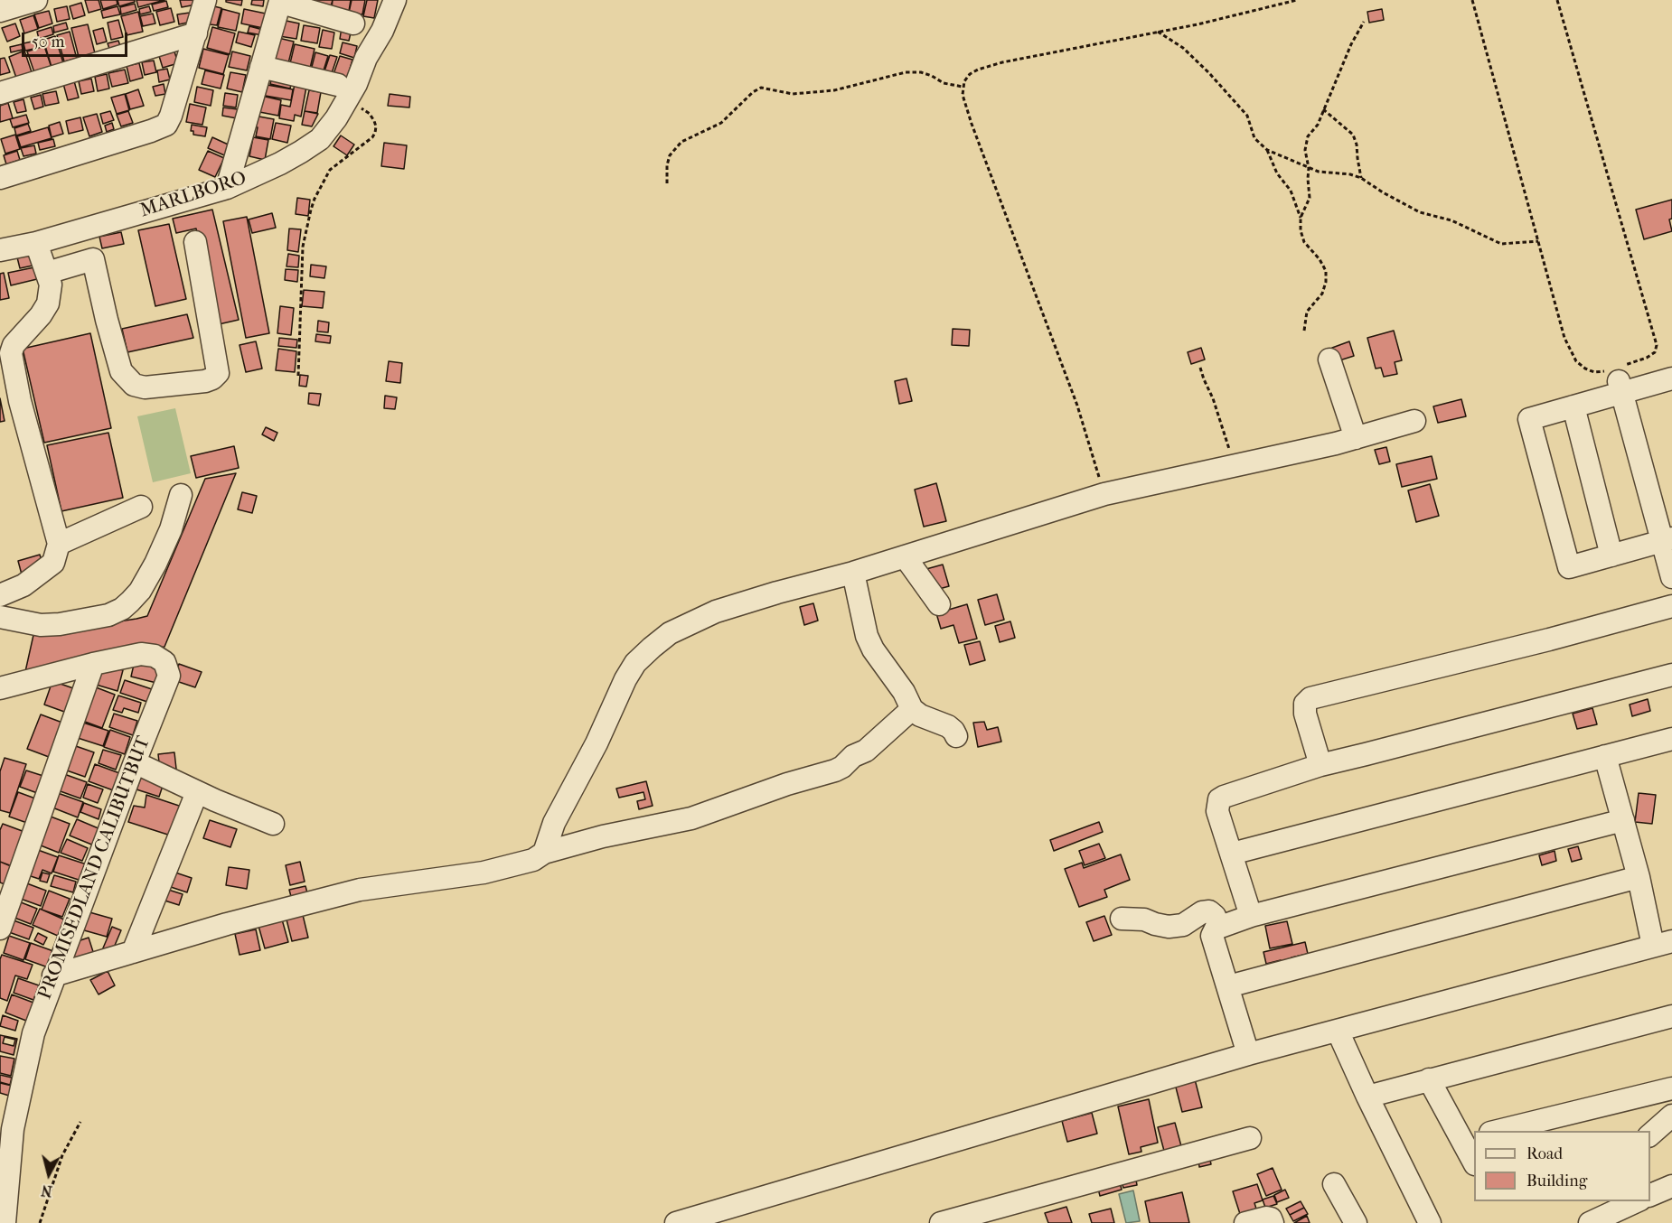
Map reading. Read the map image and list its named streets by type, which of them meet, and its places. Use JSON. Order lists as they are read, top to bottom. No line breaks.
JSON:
{"streets":{"street":["MARLBORO","PROMISEDLAND CALIBUTBUT"]},"legend":["Road","Building"],"scale_bar":"50 m","north":"bottom"}
